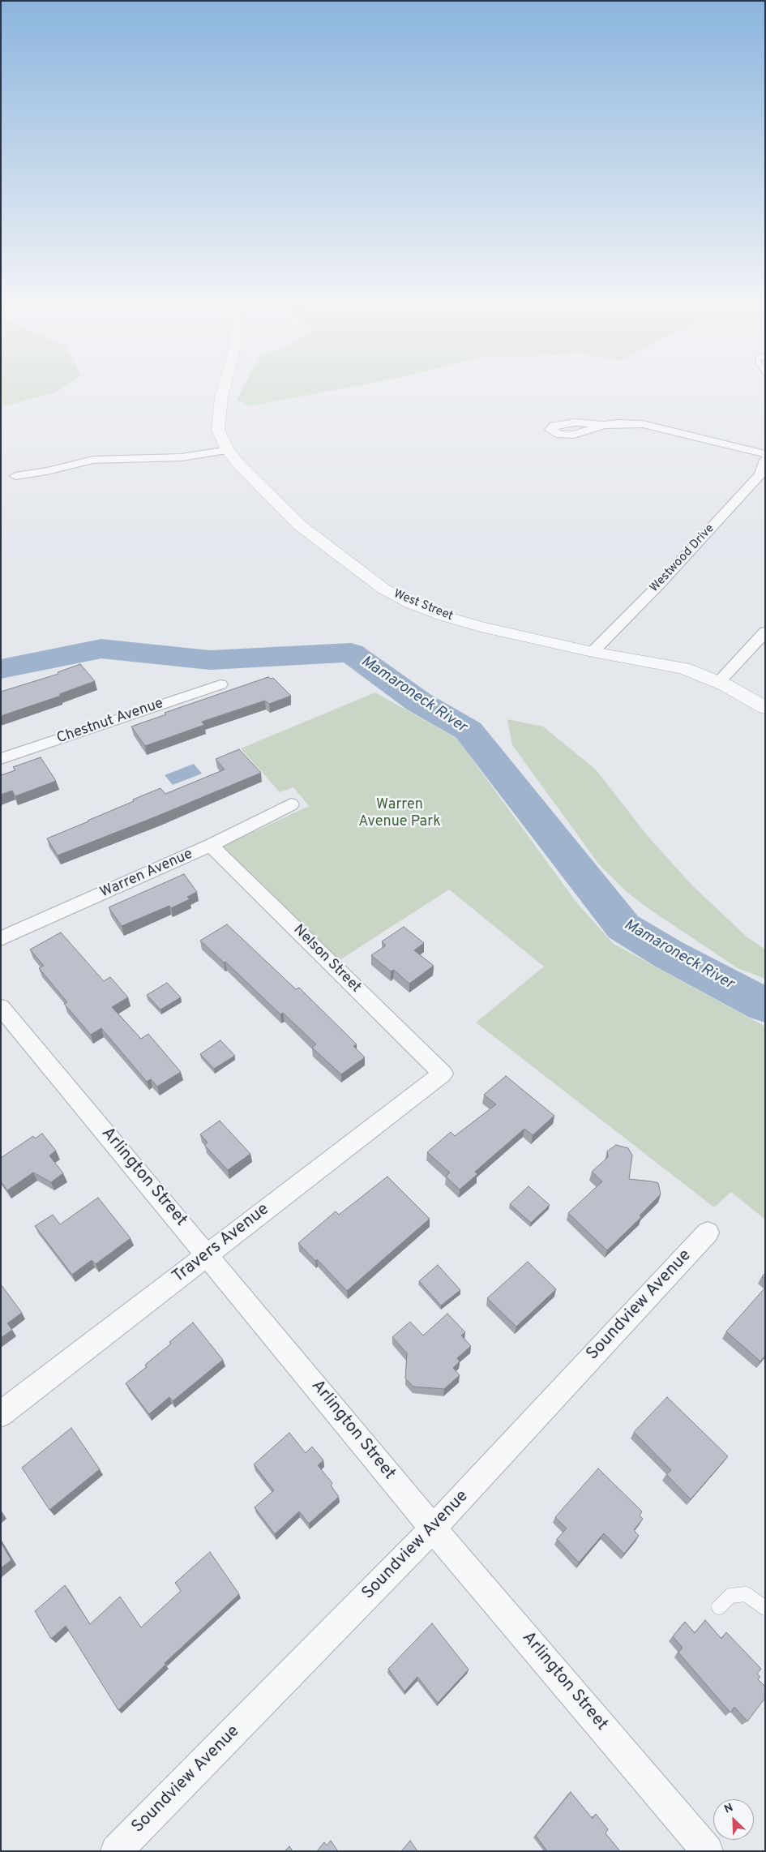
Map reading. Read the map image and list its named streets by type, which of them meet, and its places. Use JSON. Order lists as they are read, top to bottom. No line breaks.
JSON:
{"streets":{"street":["Westwood Drive","West Street","Chestnut Avenue","Warren Avenue","Nelson Street","Arlington Street","Travers Avenue","Soundview Avenue"]},"crossings":[["Westwood Drive","West Street"],["Warren Avenue","Nelson Street"],["Nelson Street","Travers Avenue"],["Arlington Street","Travers Avenue"],["Arlington Street","Soundview Avenue"]],"water":["Mamaroneck River"],"parks":["Warren Avenue Park"],"north":"top left"}
